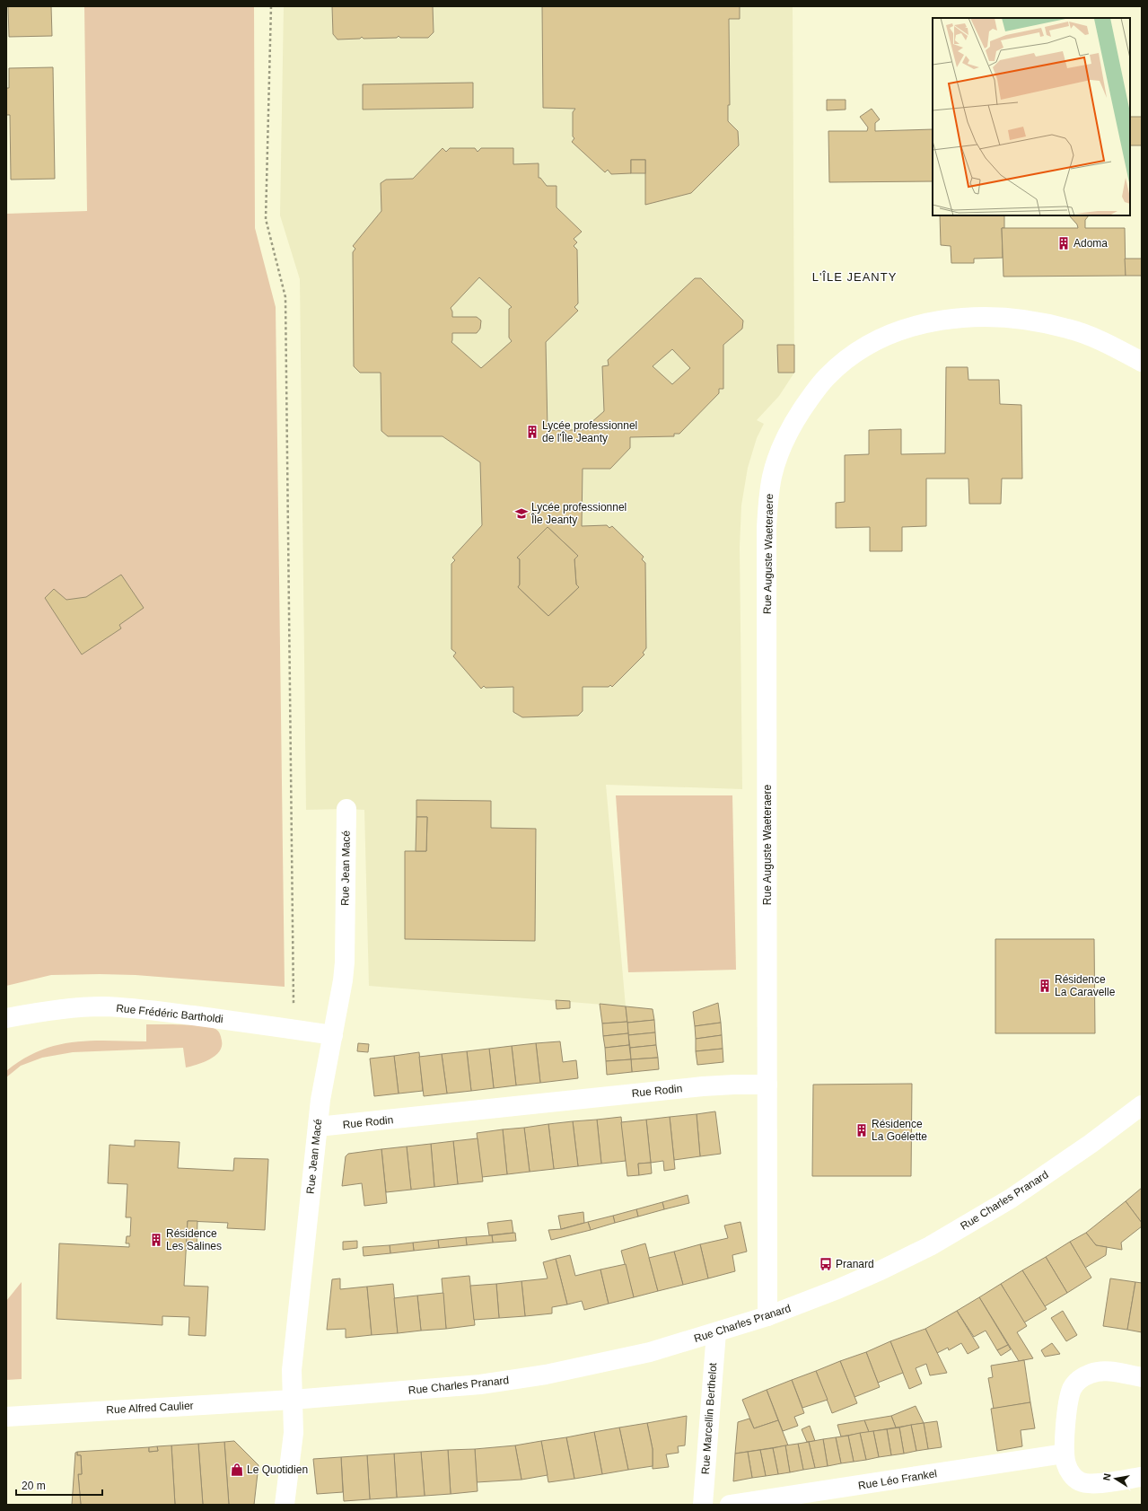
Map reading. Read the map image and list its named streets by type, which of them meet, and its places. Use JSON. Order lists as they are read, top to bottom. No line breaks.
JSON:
{"streets":{"street":["Rue Auguste Waeteraere","Rue Jean Macé","Rue Frédéric Bartholdi","Rue Rodin","Rue Charles Pranard","Rue Alfred Caulier","Rue Marcellin Berthelot","Rue Léo Frankel"]},"crossings":[["Rue Auguste Waeteraere","Rue Rodin"],["Rue Jean Macé","Rue Frédéric Bartholdi"],["Rue Jean Macé","Rue Rodin"],["Rue Jean Macé","Rue Charles Pranard"],["Rue Jean Macé","Rue Alfred Caulier"],["Rue Charles Pranard","Rue Alfred Caulier"],["Rue Charles Pranard","Rue Marcellin Berthelot"]],"districts":["L'ÎLE JEANTY"],"places":{"building":["Adoma","Lycée professionnel de l'Île Jeanty","Résidence La Caravelle","Résidence La Goélette","Résidence Les Salines"],"school or university":["Lycée professionnel Île Jeanty"],"bus stop":["Pranard"],"shop":["Le Quotidien"]},"scale_bar":"20 m","north":"left"}
